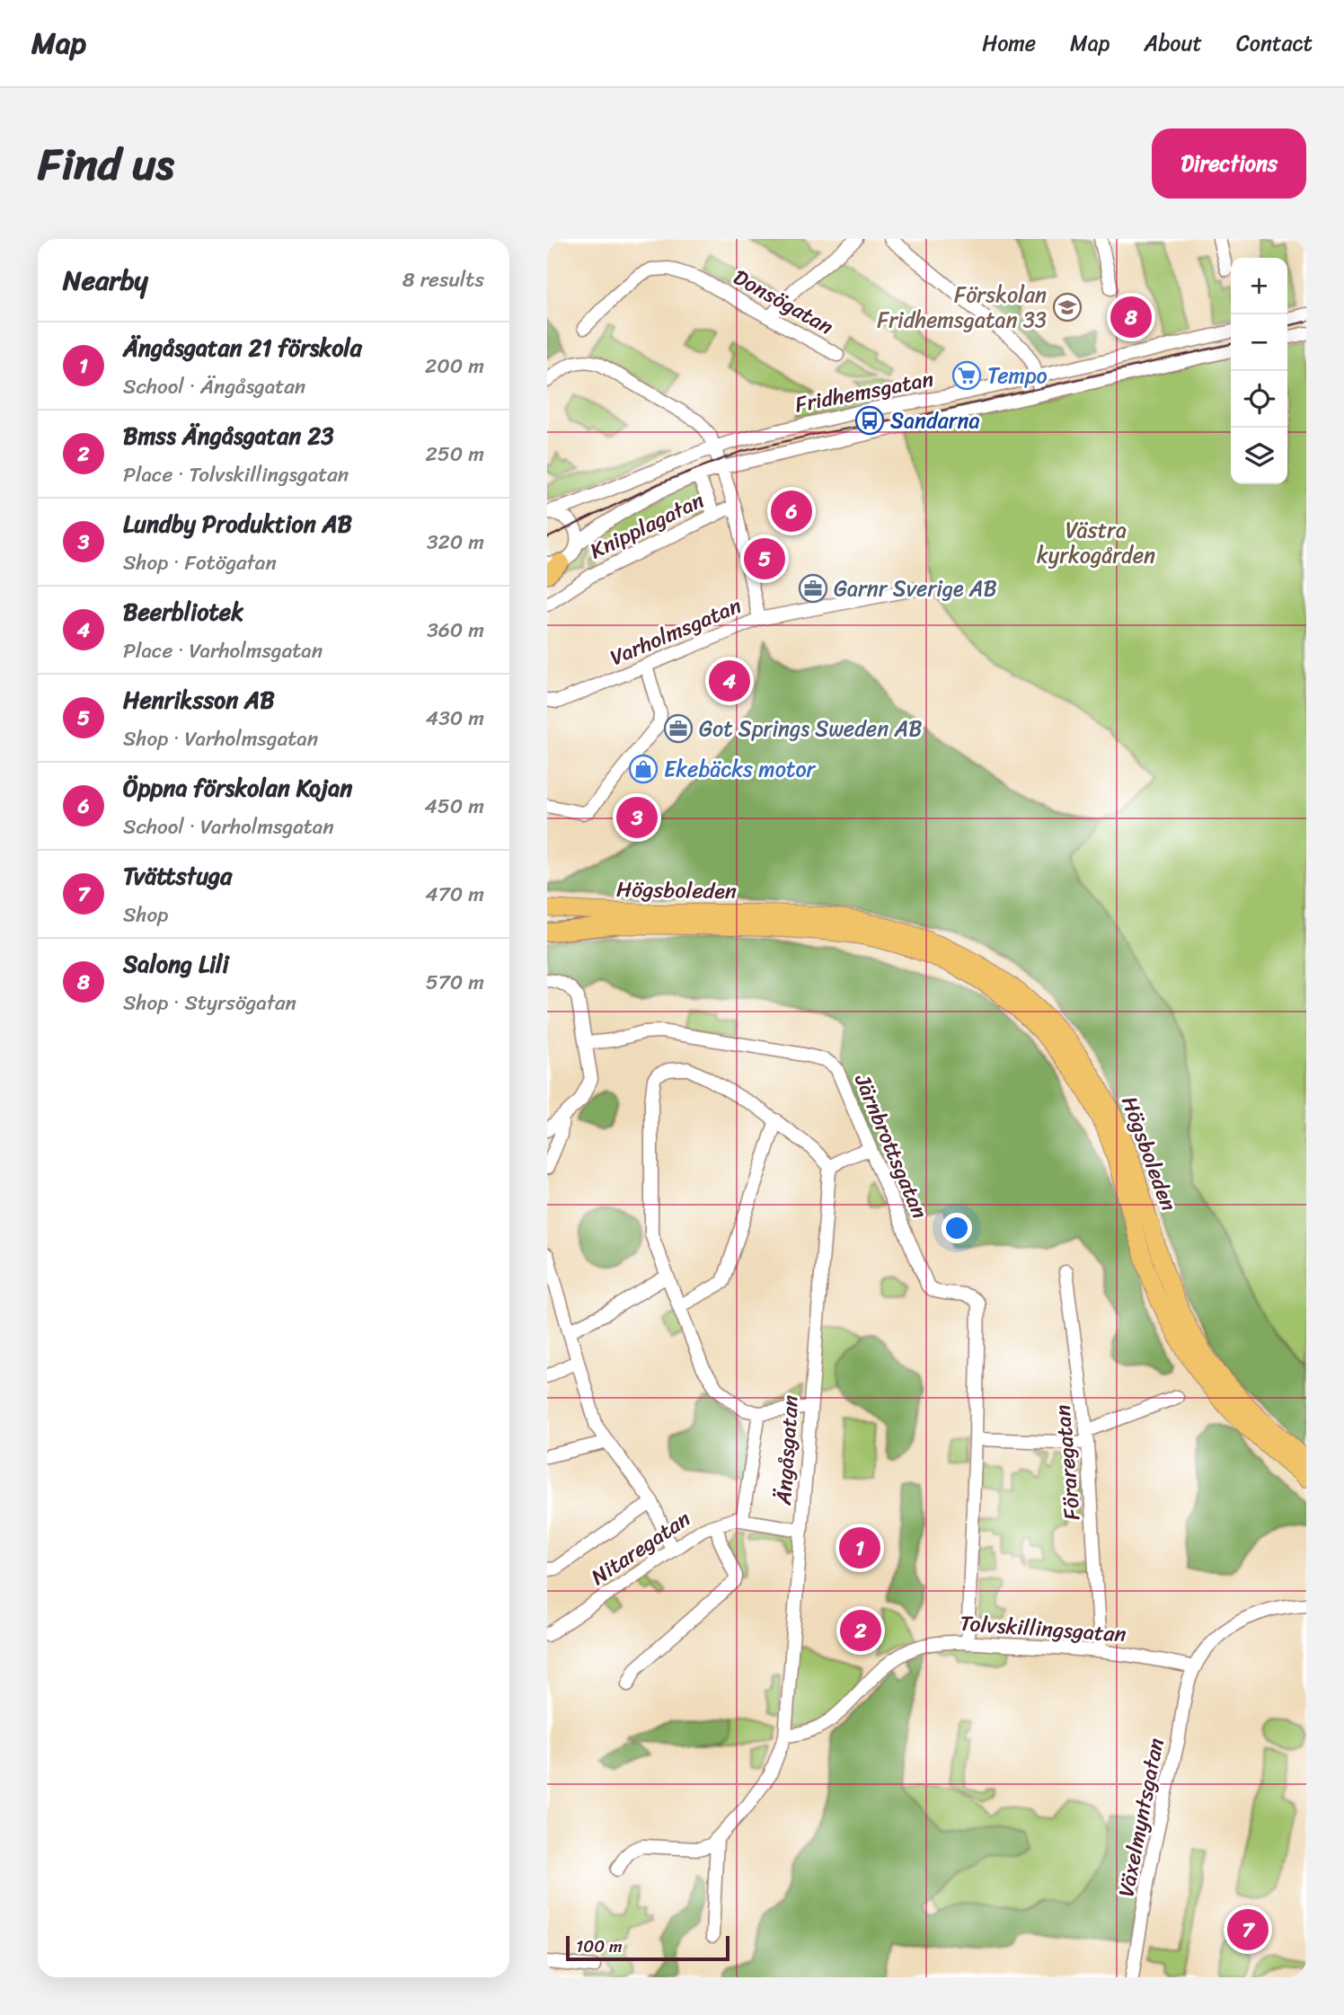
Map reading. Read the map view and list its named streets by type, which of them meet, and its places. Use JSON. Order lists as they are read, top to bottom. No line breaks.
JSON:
{"streets":{"main road":["Högsboleden"],"street":["Donsögatan","Fridhemsgatan","Knipplagatan","Varholmsgatan","Järnbrottsgatan","Ängåsgatan","Föraregatan","Nitaregatan","Tolvskillingsgatan","Växelmyntsgatan"]},"crossings":[["Fridhemsgatan","Varholmsgatan"],["Knipplagatan","Varholmsgatan"],["Järnbrottsgatan","Tolvskillingsgatan"],["Ängåsgatan","Nitaregatan"],["Ängåsgatan","Tolvskillingsgatan"],["Föraregatan","Tolvskillingsgatan"],["Tolvskillingsgatan","Växelmyntsgatan"]],"parks":["Västra kyrkogården"],"places":{"school or university":["Förskolan Fridhemsgatan 33"],"supermarket":["Tempo"],"bus stop":["Sandarna"],"office":["Garnr Sverige AB","Got Springs Sweden AB"],"shop":["Ekebäcks motor"]},"scale_bar":"100 m","page":{"header":"Map","nav":["Home","Map","About","Contact"],"title":"Find us","buttons":"Directions","heading":["Nearby","8 results"],"map_buttons":["+","−"],"pins":["8","6","5","4","3","1","2","7"],"list":[{"mark":"1","name":"Ängåsgatan 21 förskola","note":"School · Ängåsgatan","value":"200 m"},{"mark":"2","name":"Bmss Ängåsgatan 23","note":"Place · Tolvskillingsgatan","value":"250 m"},{"mark":"3","name":"Lundby Produktion AB","note":"Shop · Fotögatan","value":"320 m"},{"mark":"4","name":"Beerbliotek","note":"Place · Varholmsgatan","value":"360 m"},{"mark":"5","name":"Henriksson AB","note":"Shop · Varholmsgatan","value":"430 m"},{"mark":"6","name":"Öppna förskolan Kojan","note":"School · Varholmsgatan","value":"450 m"},{"mark":"7","name":"Tvättstuga","note":"Shop","value":"470 m"},{"mark":"8","name":"Salong Lili","note":"Shop · Styrsögatan","value":"570 m"}],"scale":"100 m"}}
